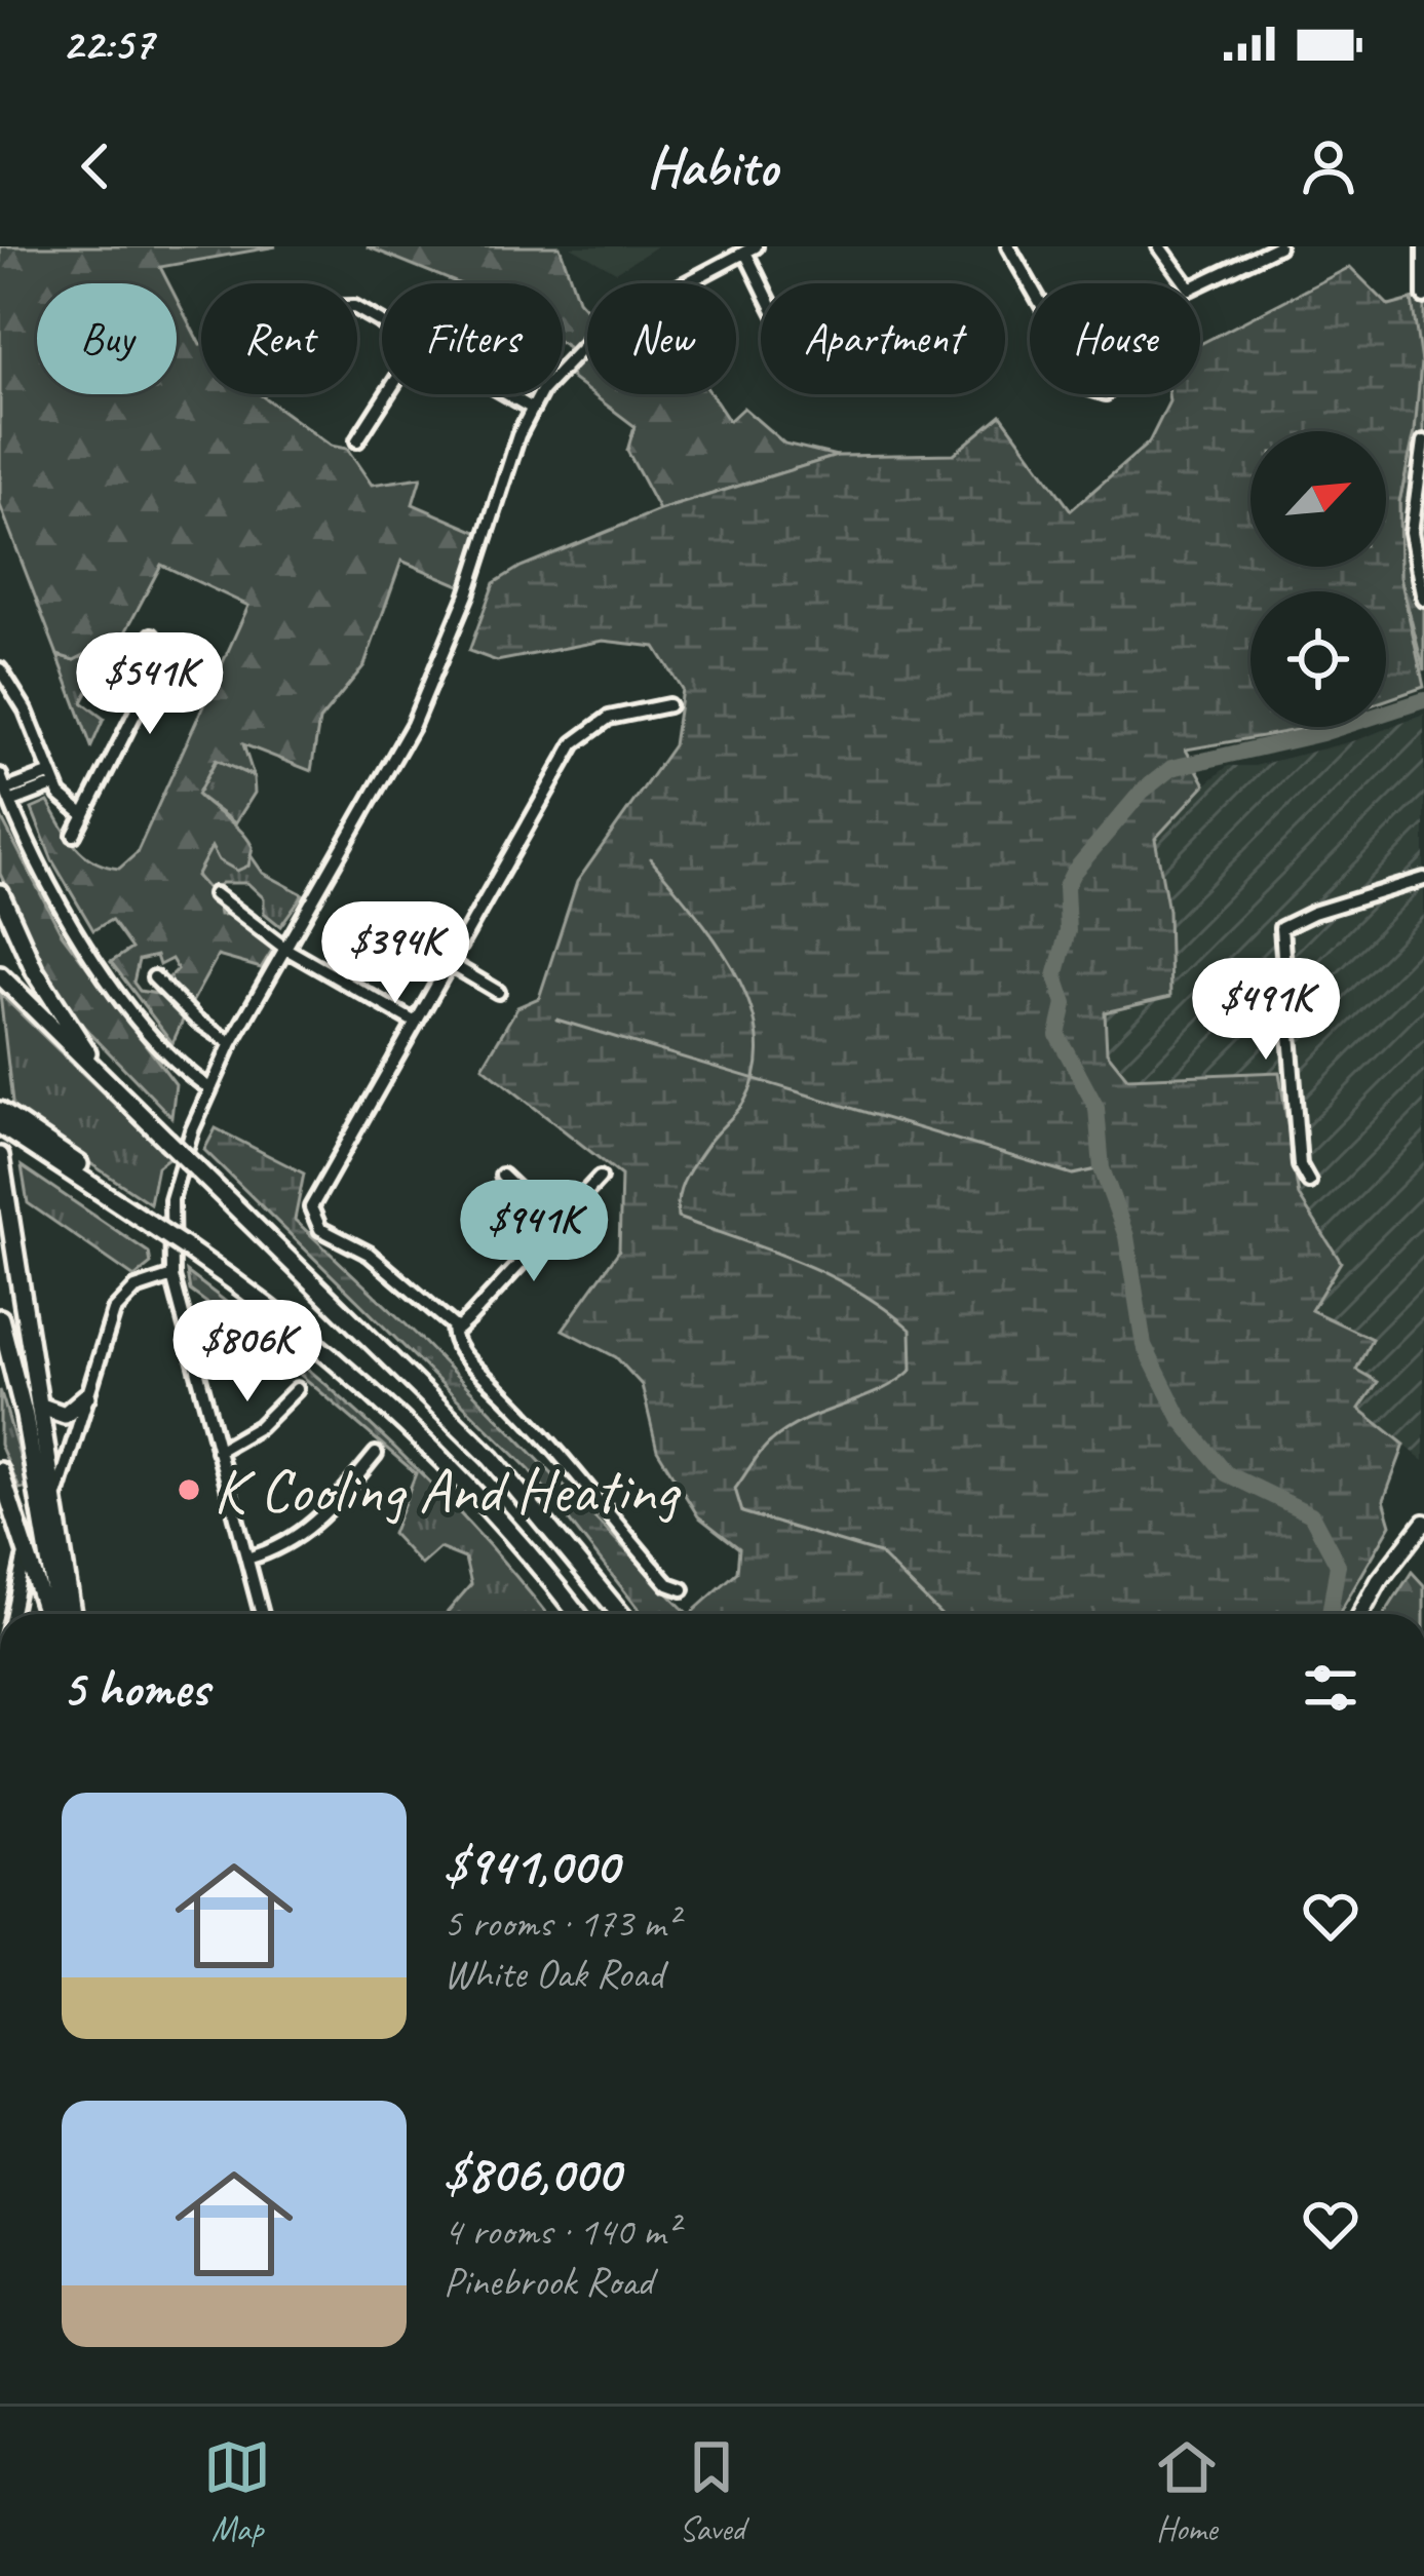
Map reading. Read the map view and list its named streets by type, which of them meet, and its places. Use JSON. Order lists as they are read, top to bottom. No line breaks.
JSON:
{"places":["K Cooling And Heating"],"north":"top right","page":{"status":"22:57","header":"Habito","chip":["Buy","Rent","Filters","New","Apartment","House"],"price":["$541K","$394K","$491K","$941K","$806K"],"heading":"5 homes","list":[{"name":"$941,000","note":"5 rooms · 173 m² · White Oak Road"},{"name":"$806,000","note":"4 rooms · 140 m² · Pinebrook Road"}],"tabs":["Map","Saved","Home"]}}
